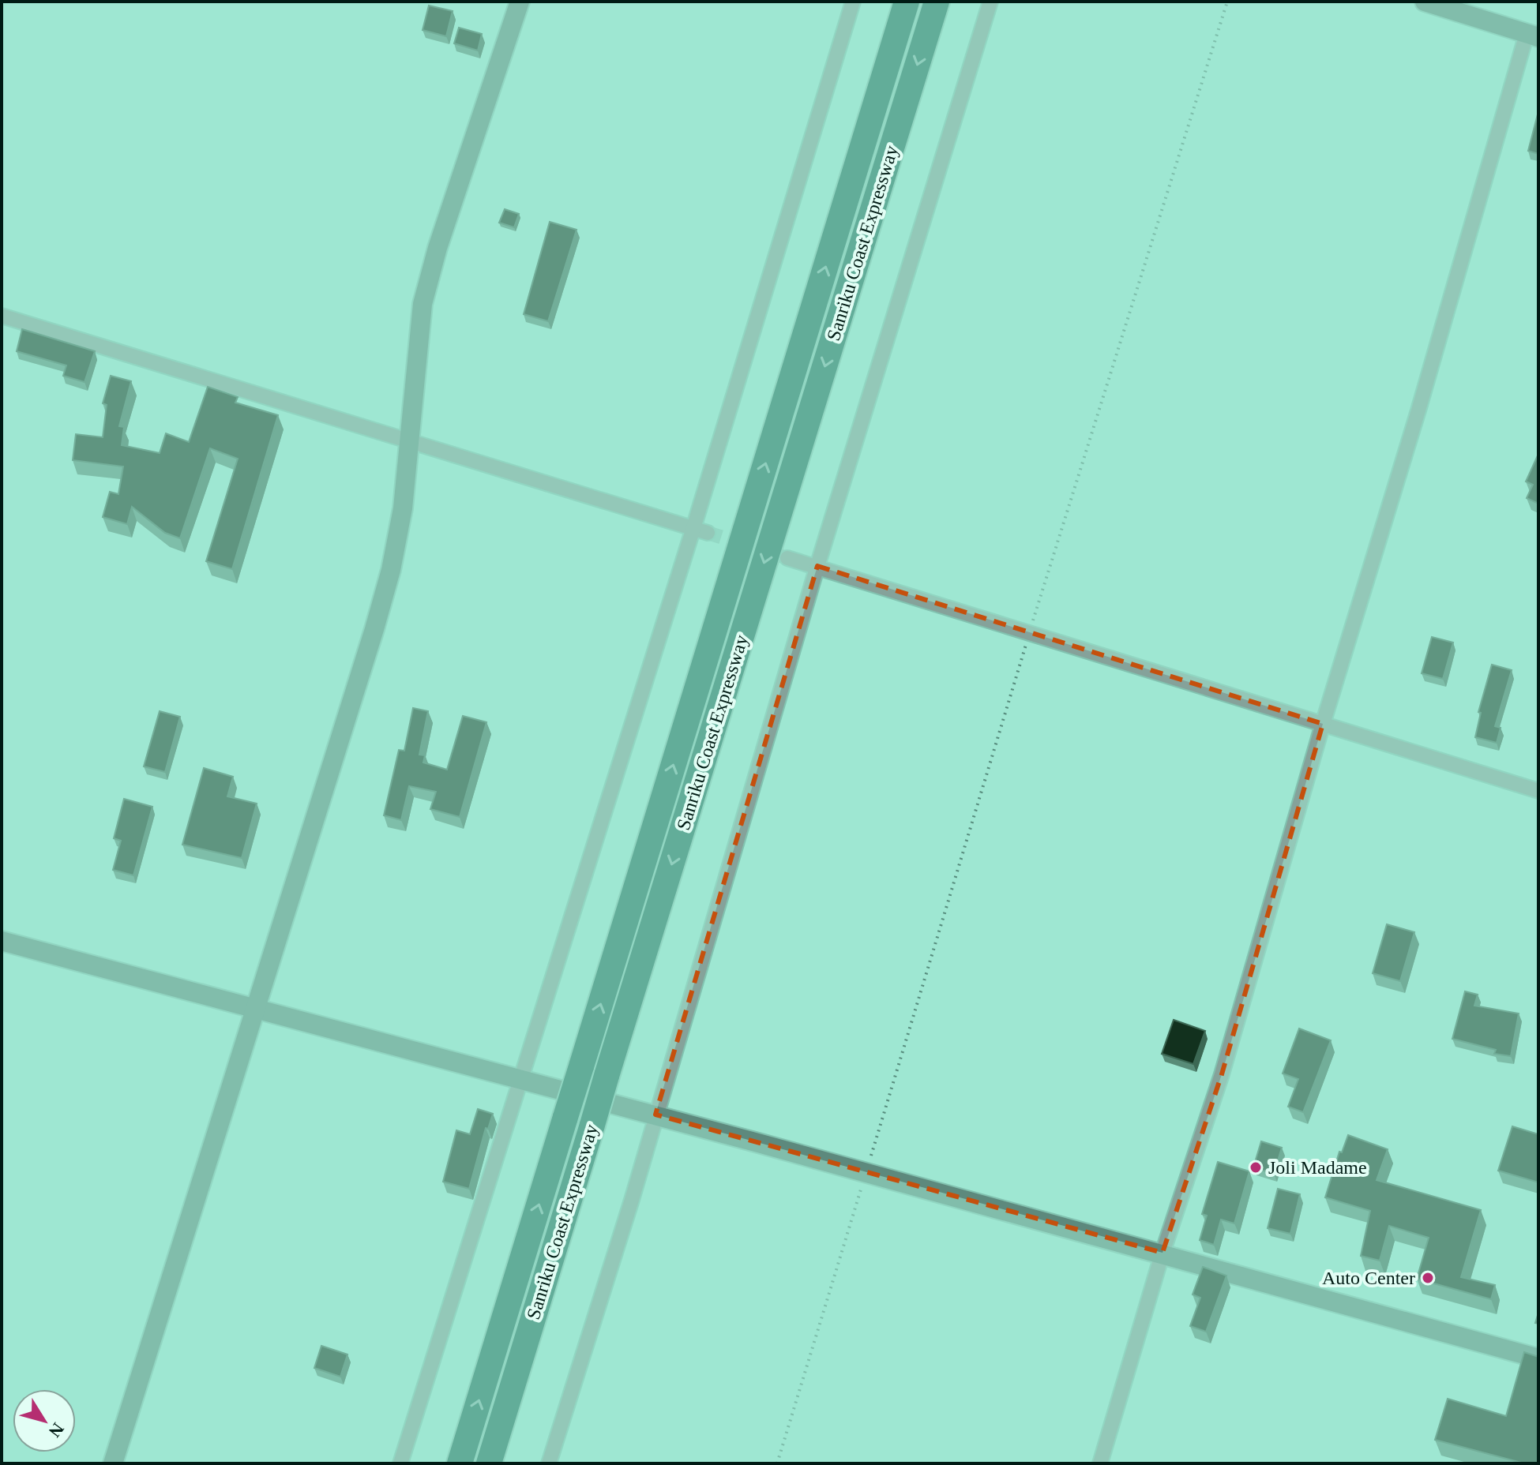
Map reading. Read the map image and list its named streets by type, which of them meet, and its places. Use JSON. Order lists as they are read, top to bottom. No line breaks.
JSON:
{"streets":{"highway":["Sanriku Coast Expressway"]},"places":["Joli Madame","Auto Center"],"north":"bottom right"}
